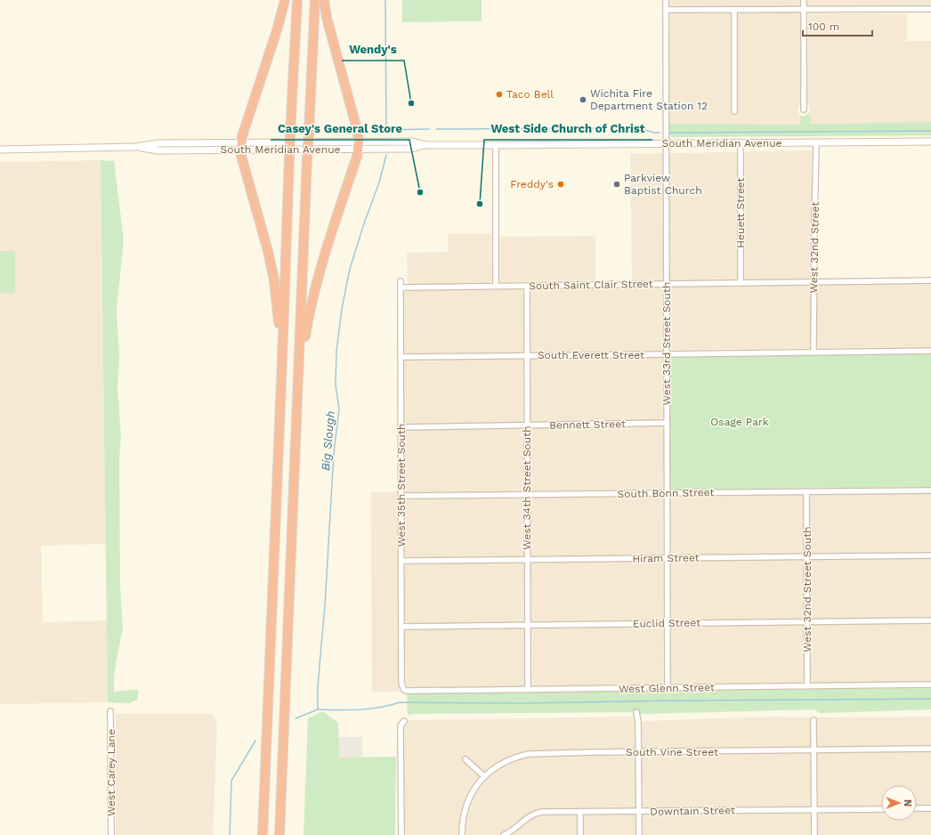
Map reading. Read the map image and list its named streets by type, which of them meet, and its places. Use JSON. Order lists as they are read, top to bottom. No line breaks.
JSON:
{"streets":{"main road":["South Meridian Avenue"],"street":["Heuett Street","West 32nd Street","South Saint Clair Street","West 33rd Street South","South Everett Street","Bennett Street","West 35th Street South","West 34th Street South","South Bonn Street","Hiram Street","West 32nd Street South","Euclid Street","West Glenn Street","South Vine Street","West Carey Lane","Downtain Street"]},"crossings":[["South Meridian Avenue","Heuett Street"],["South Meridian Avenue","West 32nd Street"],["South Meridian Avenue","West 33rd Street South"],["Heuett Street","South Saint Clair Street"],["West 32nd Street","South Saint Clair Street"],["West 32nd Street","South Everett Street"],["South Saint Clair Street","West 33rd Street South"],["South Saint Clair Street","West 35th Street South"],["South Saint Clair Street","West 34th Street South"],["West 33rd Street South","South Everett Street"],["West 33rd Street South","Bennett Street"],["West 33rd Street South","South Bonn Street"],["West 33rd Street South","Hiram Street"],["West 33rd Street South","Euclid Street"],["West 33rd Street South","West Glenn Street"],["South Everett Street","West 35th Street South"],["South Everett Street","West 34th Street South"],["Bennett Street","West 35th Street South"],["Bennett Street","West 34th Street South"],["West 35th Street South","South Bonn Street"],["West 35th Street South","Hiram Street"],["West 35th Street South","Euclid Street"],["West 35th Street South","West Glenn Street"],["West 34th Street South","South Bonn Street"],["West 34th Street South","Hiram Street"],["West 34th Street South","Euclid Street"],["West 34th Street South","West Glenn Street"],["South Bonn Street","West 32nd Street South"],["Hiram Street","West 32nd Street South"],["West 32nd Street South","Euclid Street"],["West 32nd Street South","West Glenn Street"]],"water":["Big Slough"],"parks":["Osage Park"],"places":["Taco Bell","Wichita Fire Department Station 12","Wendy's","Freddy's","Parkview Baptist Church","Casey's General Store","West Side Church of Christ"],"scale_bar":"100 m","north":"right"}
